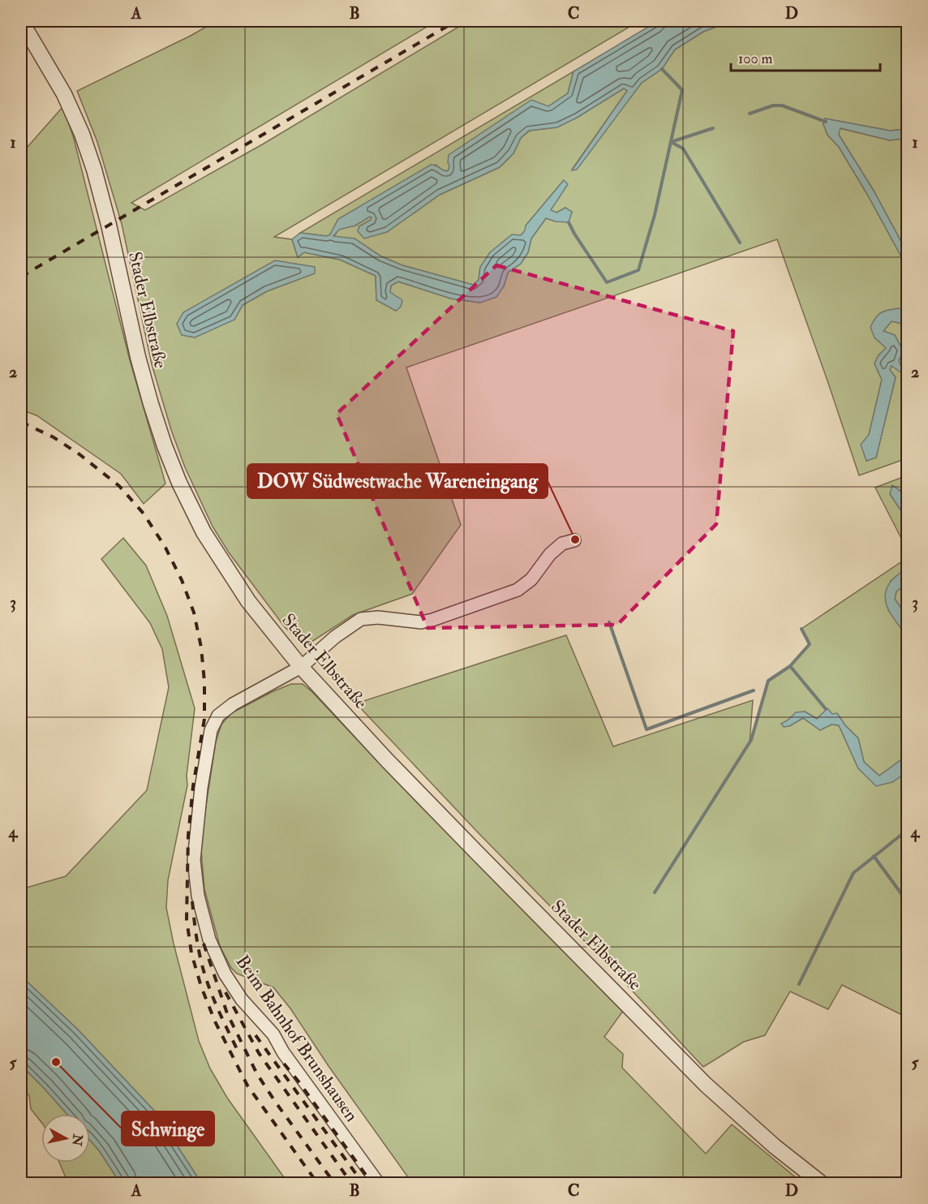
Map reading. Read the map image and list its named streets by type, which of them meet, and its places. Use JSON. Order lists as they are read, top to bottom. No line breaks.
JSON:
{"streets":{"street":["Stader Elbstraße","Beim Bahnhof Brunshausen"]},"crossings":[["Stader Elbstraße","Beim Bahnhof Brunshausen"]],"places":["DOW Südwestwache Wareneingang","Schwinge"],"scale_bar":"100 m","north":"right","grid":{"columns":["A","B","C","D"],"rows":["1","2","3","4","5"]}}
